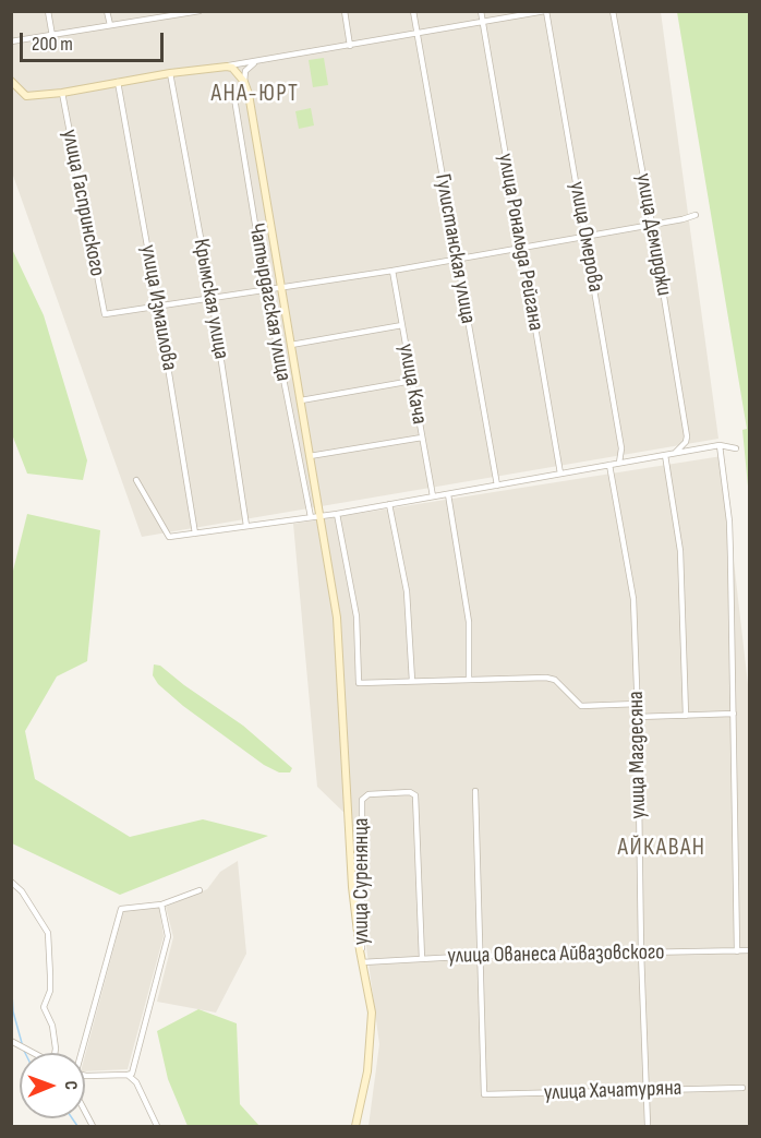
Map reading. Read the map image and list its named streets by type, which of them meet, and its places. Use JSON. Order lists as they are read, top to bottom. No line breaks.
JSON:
{"streets":{"street":["улица Гаспринского","улица Демирджи","улица Омерова","улица Рональда Рейгана","Гулистанская улица","Крымская улица","Чатырдагская улица","улица Измаилова","улица Кача","улица Магдесяна","улица Суренянца","улица Ованеса Айвазовского","улица Хачатуряна"]},"crossings":[["улица Гаспринского","улица Измаилова"],["улица Магдесяна","улица Ованеса Айвазовского"],["улица Магдесяна","улица Хачатуряна"],["улица Суренянца","улица Ованеса Айвазовского"],["улица Ованеса Айвазовского","улица Хачатуряна"]],"districts":["АНА-ЮРТ","АЙКАВАН"],"scale_bar":"200 m","north":"right"}
